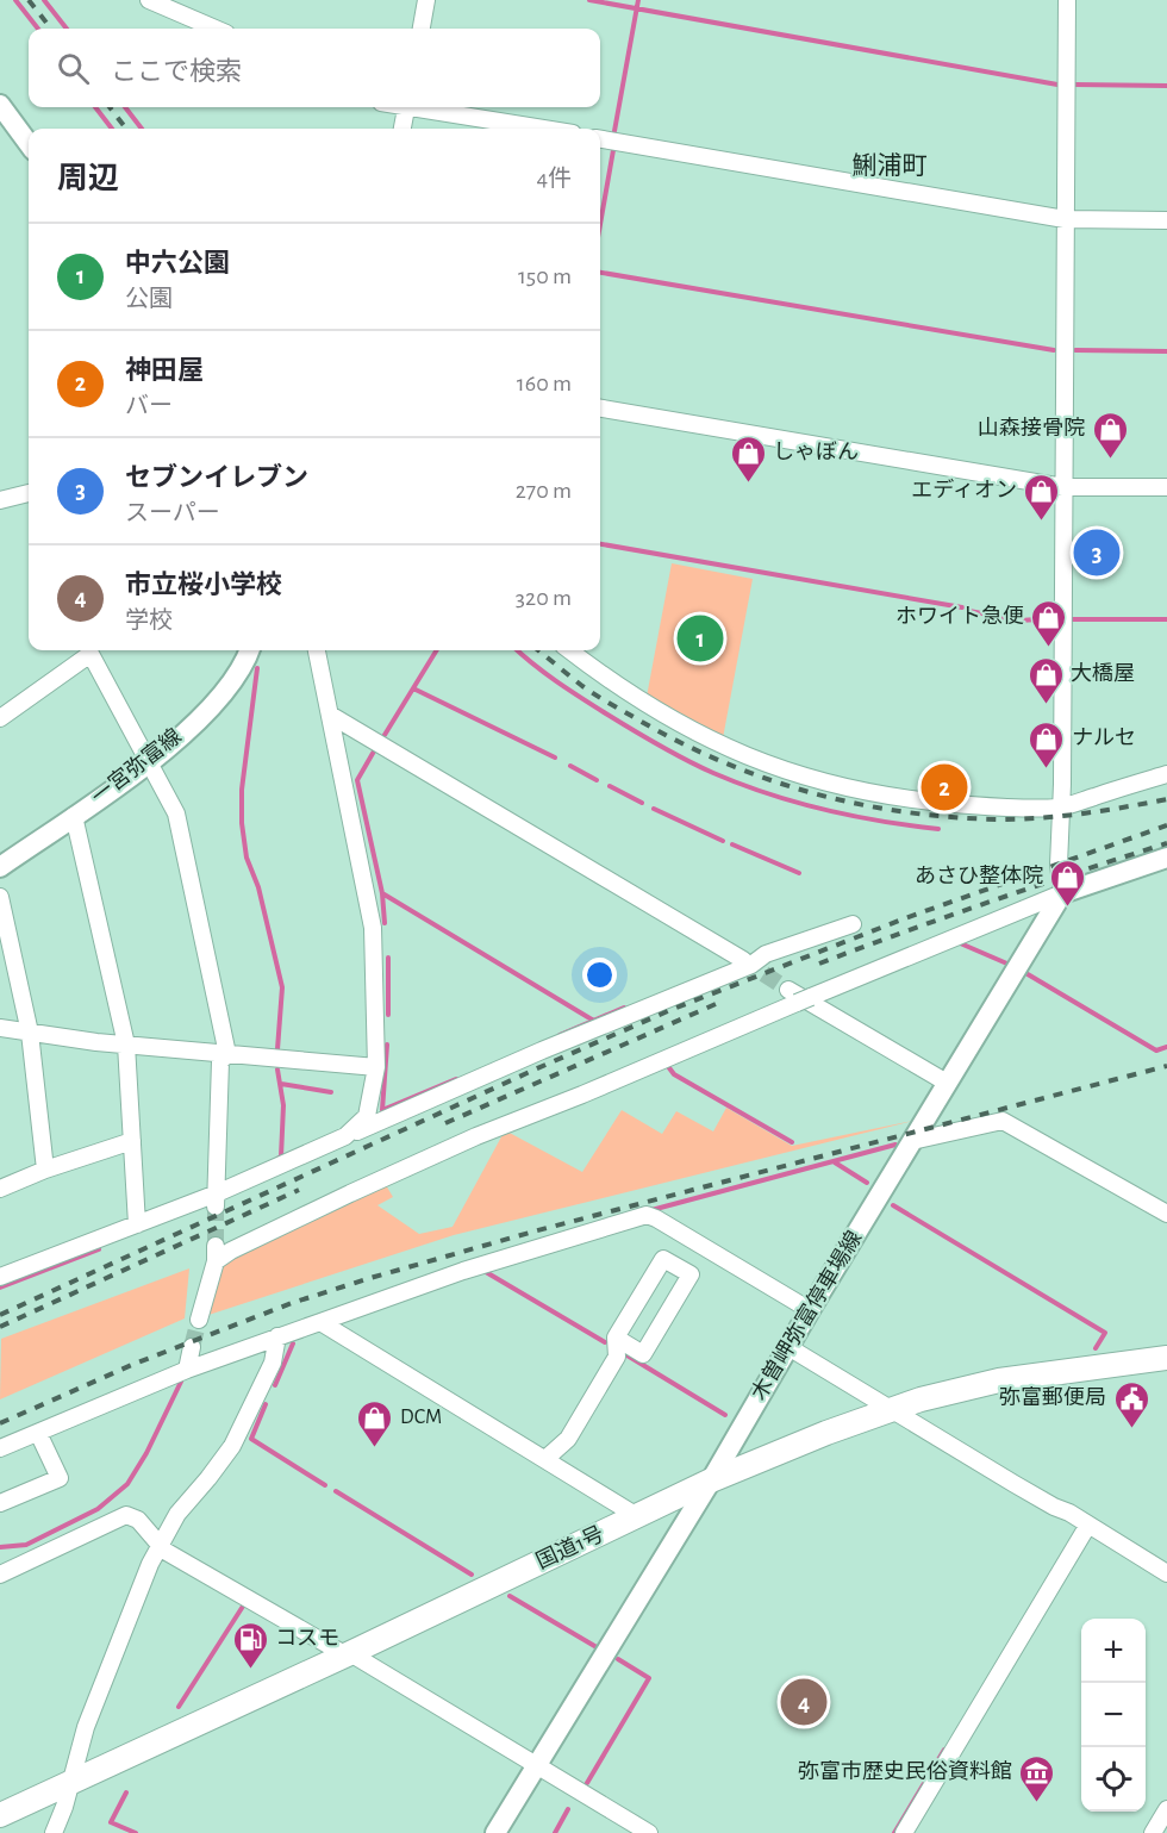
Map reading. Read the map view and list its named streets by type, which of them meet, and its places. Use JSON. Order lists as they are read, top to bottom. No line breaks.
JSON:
{"streets":{"highway":["国道1号"],"main road":["一宮弥富線","木曽岬弥富停車場線"]},"crossings":[["木曽岬弥富停車場線","国道1号"]],"districts":["鯏浦町"],"places":{"shop":["山森接骨院","しゃぼん","エディオン","ホワイト急便","大橋屋","ナルセ","あさひ整体院","DCM"],"public building":["弥富郵便局"],"fuel station":["コスモ"],"museum":["弥富市歴史民俗資料館"]},"page":{"search":"ここで検索","heading":["周辺","4件"],"list":[{"mark":"1","name":"中六公園","note":"公園","value":"150 m"},{"mark":"2","name":"神田屋","note":"バー","value":"160 m"},{"mark":"3","name":"セブンイレブン","note":"スーパー","value":"270 m"},{"mark":"4","name":"市立桜小学校","note":"学校","value":"320 m"}],"pins":["3","1","2","4"],"map_buttons":["+","−"]}}
